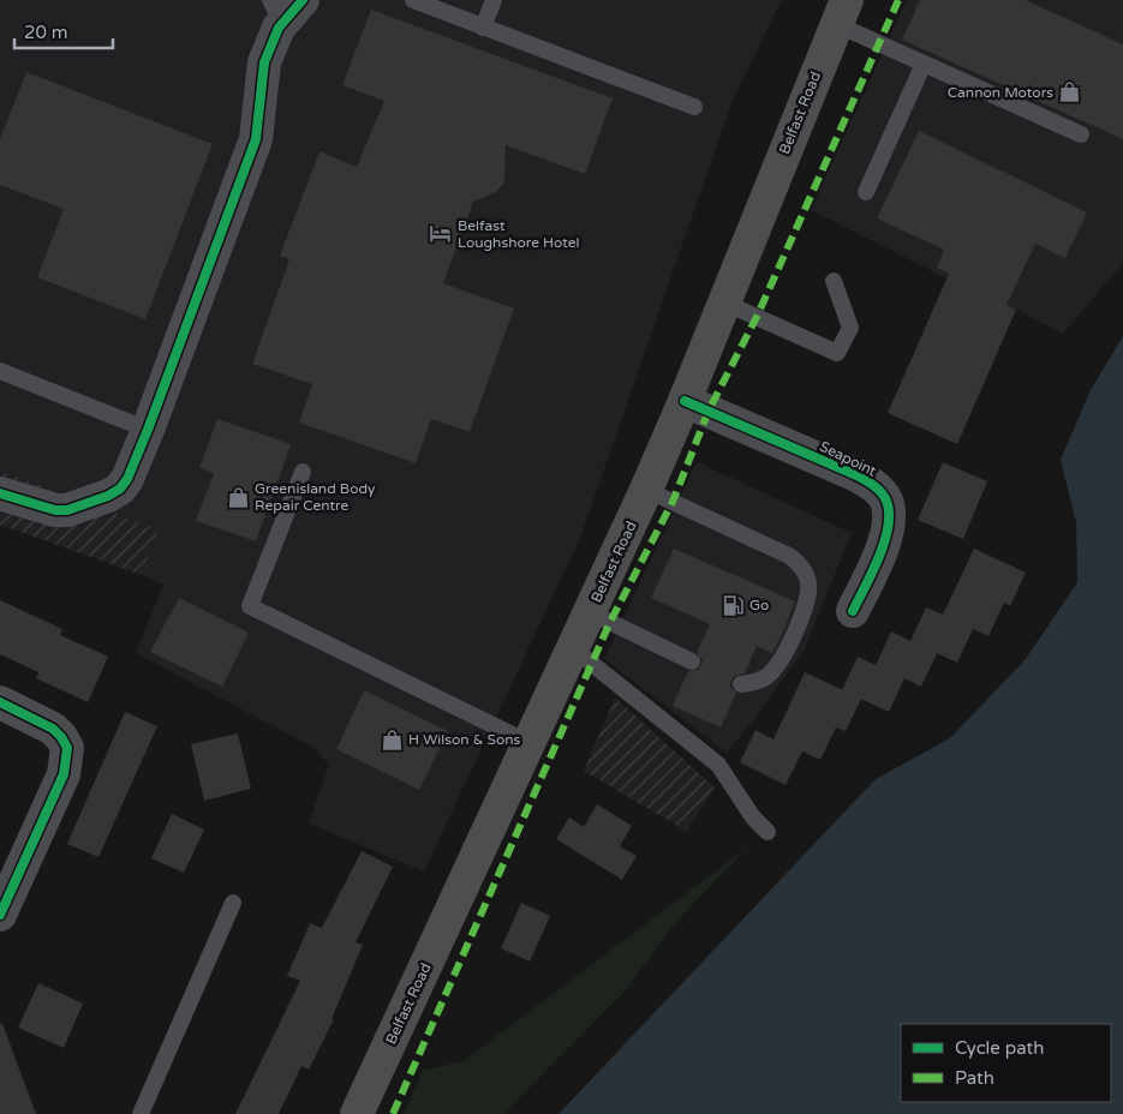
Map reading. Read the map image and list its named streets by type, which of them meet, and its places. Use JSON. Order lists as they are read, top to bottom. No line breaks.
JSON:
{"streets":{"highway":["Belfast Road"],"street":["Seapoint"]},"crossings":[["Belfast Road","Seapoint"]],"places":{"shop":["Cannon Motors","Greenisland Body Repair Centre","H Wilson & Sons"],"hotel":["Belfast Loughshore Hotel"],"fuel station":["Go"]},"legend":["Cycle path","Path"],"scale_bar":"20 m"}
